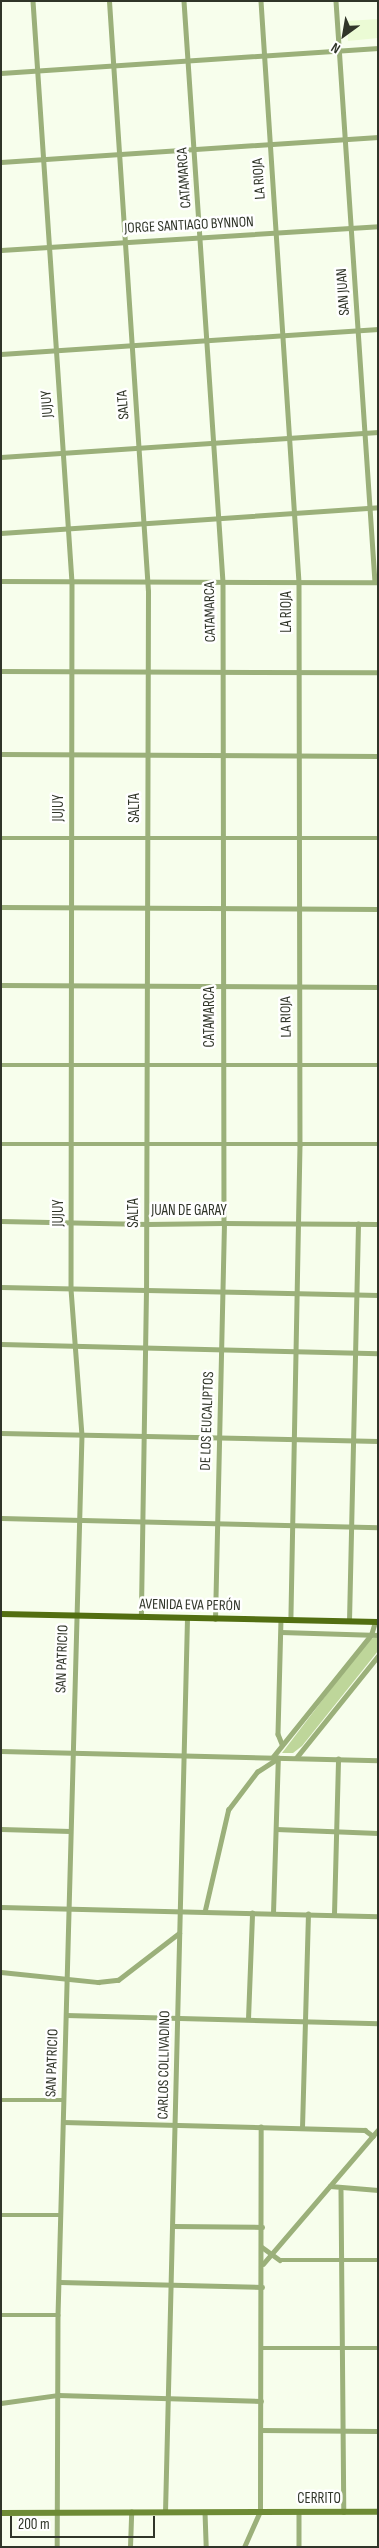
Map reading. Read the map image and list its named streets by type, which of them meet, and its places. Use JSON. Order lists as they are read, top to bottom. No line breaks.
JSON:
{"streets":{"main road":["AVENIDA EVA PERÓN","CERRITO"],"street":["CATAMARCA","LA RIOJA","JORGE SANTIAGO BYNNON","SAN JUAN","JUJUY","SALTA","JUAN DE GARAY","DE LOS EUCALIPTOS","SAN PATRICIO","CARLOS COLLIVADINO"]},"crossings":[["CATAMARCA","JORGE SANTIAGO BYNNON"],["CATAMARCA","JUAN DE GARAY"],["CATAMARCA","DE LOS EUCALIPTOS"],["LA RIOJA","JORGE SANTIAGO BYNNON"],["LA RIOJA","JUAN DE GARAY"],["LA RIOJA","AVENIDA EVA PERÓN"],["JORGE SANTIAGO BYNNON","SAN JUAN"],["JORGE SANTIAGO BYNNON","JUJUY"],["JORGE SANTIAGO BYNNON","SALTA"],["JUJUY","JUAN DE GARAY"],["JUJUY","AVENIDA EVA PERÓN"],["JUJUY","SAN PATRICIO"],["SALTA","JUAN DE GARAY"],["SALTA","AVENIDA EVA PERÓN"],["JUAN DE GARAY","DE LOS EUCALIPTOS"],["DE LOS EUCALIPTOS","AVENIDA EVA PERÓN"],["AVENIDA EVA PERÓN","SAN PATRICIO"],["AVENIDA EVA PERÓN","CARLOS COLLIVADINO"],["SAN PATRICIO","CERRITO"],["CARLOS COLLIVADINO","CERRITO"]],"scale_bar":"200 m","north":"bottom left"}
